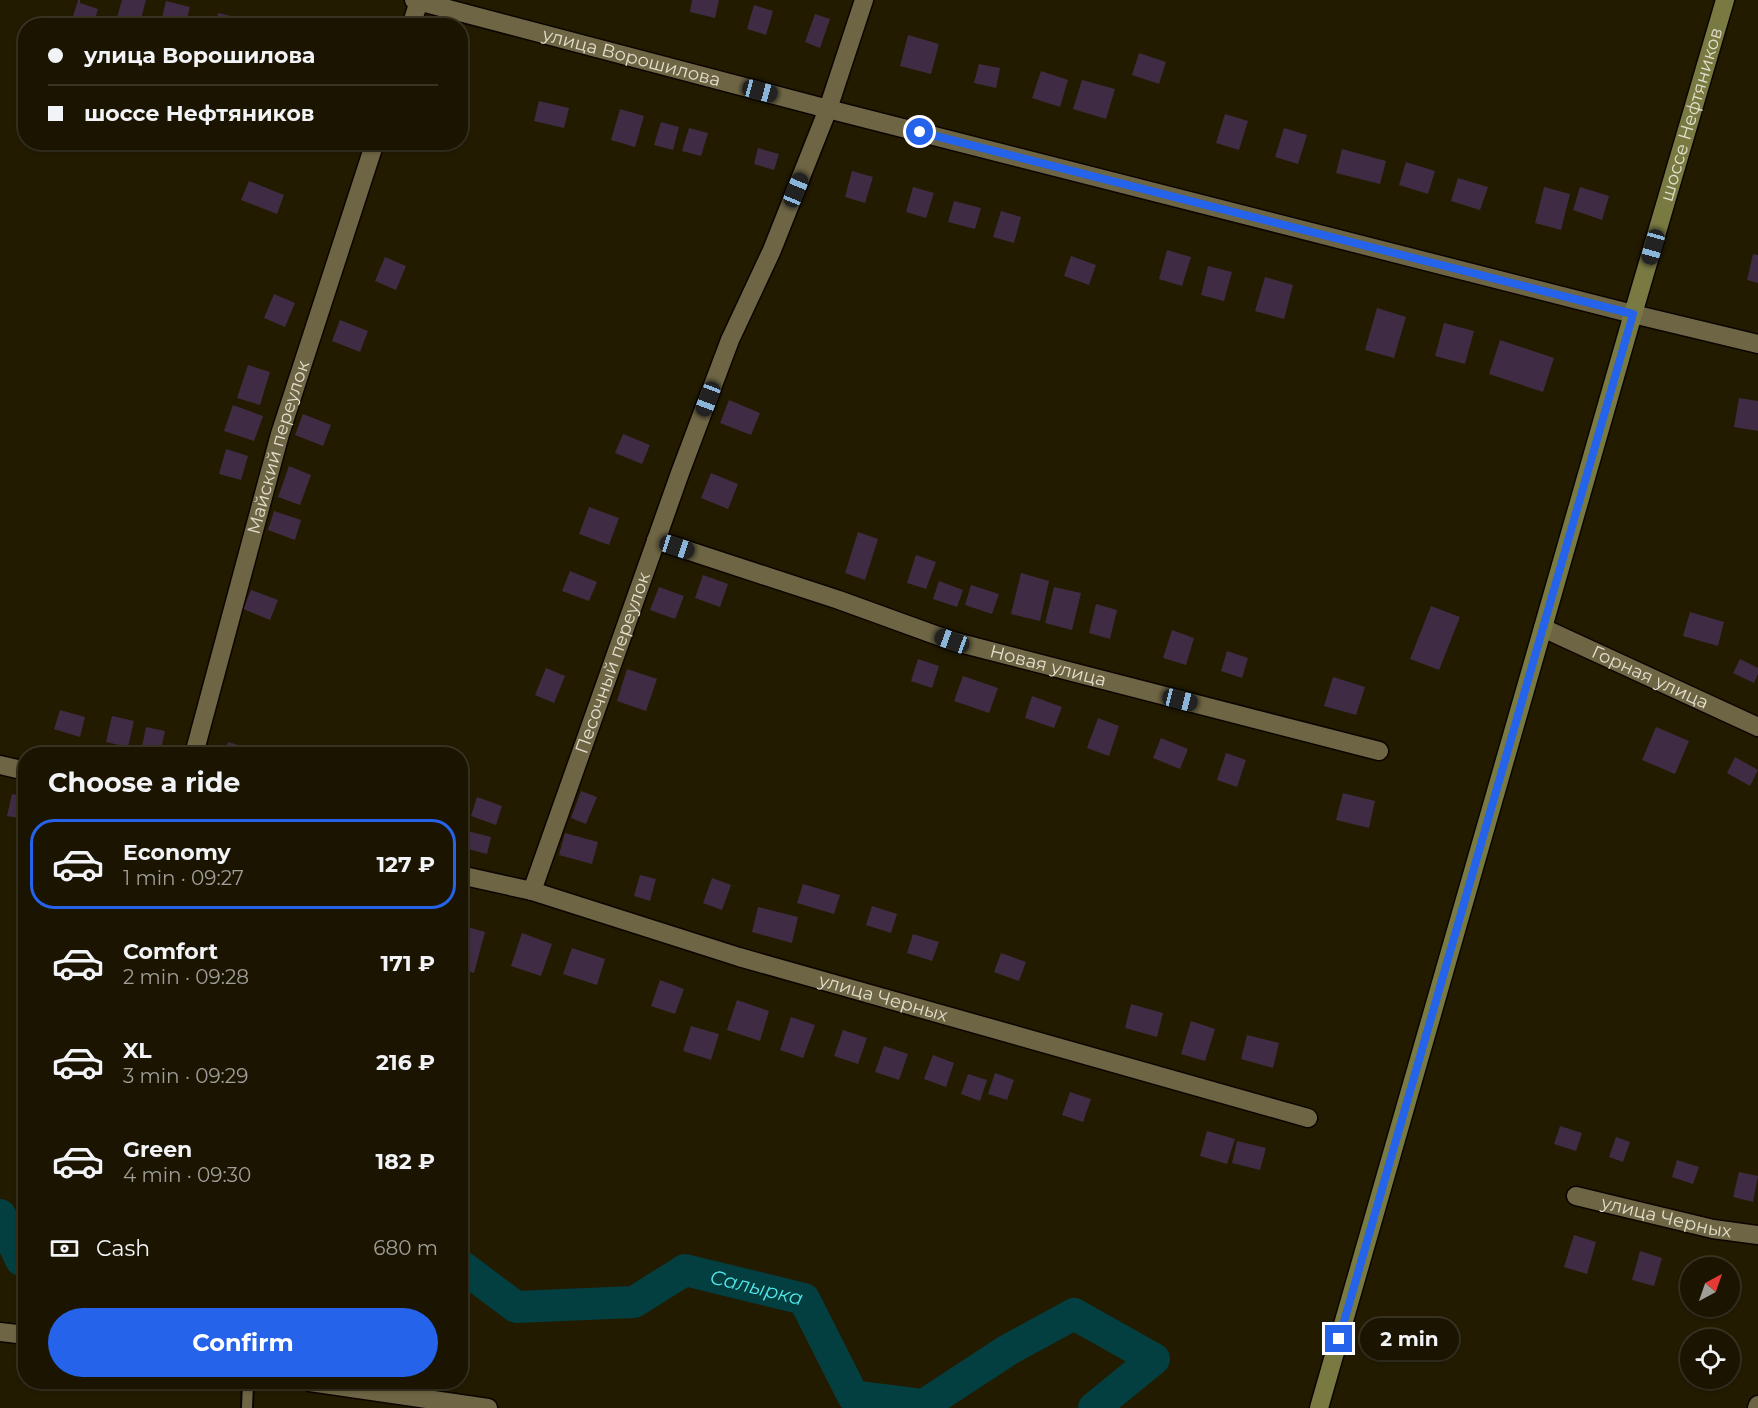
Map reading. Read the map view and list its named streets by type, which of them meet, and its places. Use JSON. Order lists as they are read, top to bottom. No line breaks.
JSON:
{"streets":{"main road":["шоссе Нефтяников"],"street":["улица Ворошилова","Майский переулок","Песочный переулок","Новая улица","Горная улица","улица Черных"]},"crossings":[["улица Ворошилова","шоссе Нефтяников"],["улица Ворошилова","Песочный переулок"],["шоссе Нефтяников","Горная улица"],["Песочный переулок","Новая улица"],["Песочный переулок","улица Черных"]],"water":["Салырка"],"north":"top right","page":{"banner":["улица Ворошилова","шоссе Нефтяников"],"heading":"Choose a ride","list":[{"name":"Economy","note":"1 min · 09:27","value":"127 ₽"},{"name":"Comfort","note":"2 min · 09:28","value":"171 ₽"},{"name":"XL","note":"3 min · 09:29","value":"216 ₽"},{"name":"Green","note":"4 min · 09:30","value":"182 ₽"}],"pay":["Cash","680 m"],"buttons":"Confirm","bubble":"2 min"}}
